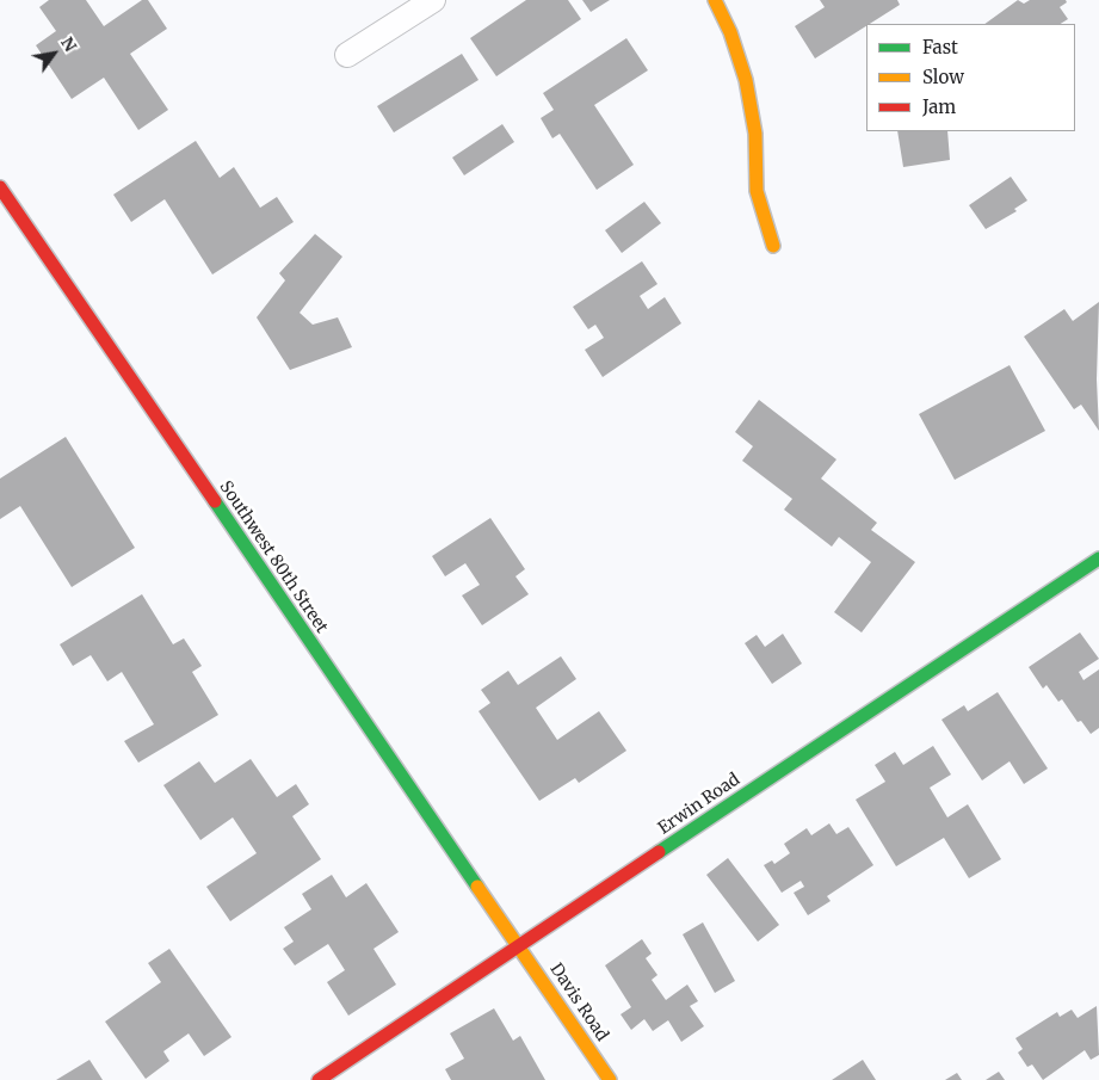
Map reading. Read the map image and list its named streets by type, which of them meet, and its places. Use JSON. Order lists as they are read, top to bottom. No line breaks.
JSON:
{"streets":{"street":["Southwest 80th Street","Erwin Road","Davis Road"]},"crossings":[["Southwest 80th Street","Erwin Road"],["Southwest 80th Street","Davis Road"],["Erwin Road","Davis Road"]],"legend":["Fast","Slow","Jam"],"north":"top right"}
